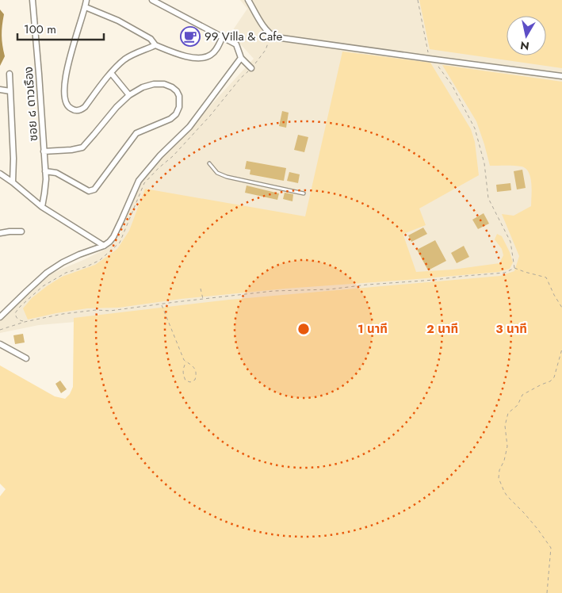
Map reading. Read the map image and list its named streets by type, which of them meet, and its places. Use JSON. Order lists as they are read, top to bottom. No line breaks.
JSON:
{"streets":{"street":["ซอย ๘ ดาวเรือง"]},"places":{"cafe":["99 Villa & Cafe"]},"scale_bar":"100 m","north":"bottom","rings":["1 นาที","2 นาที","3 นาที"]}
